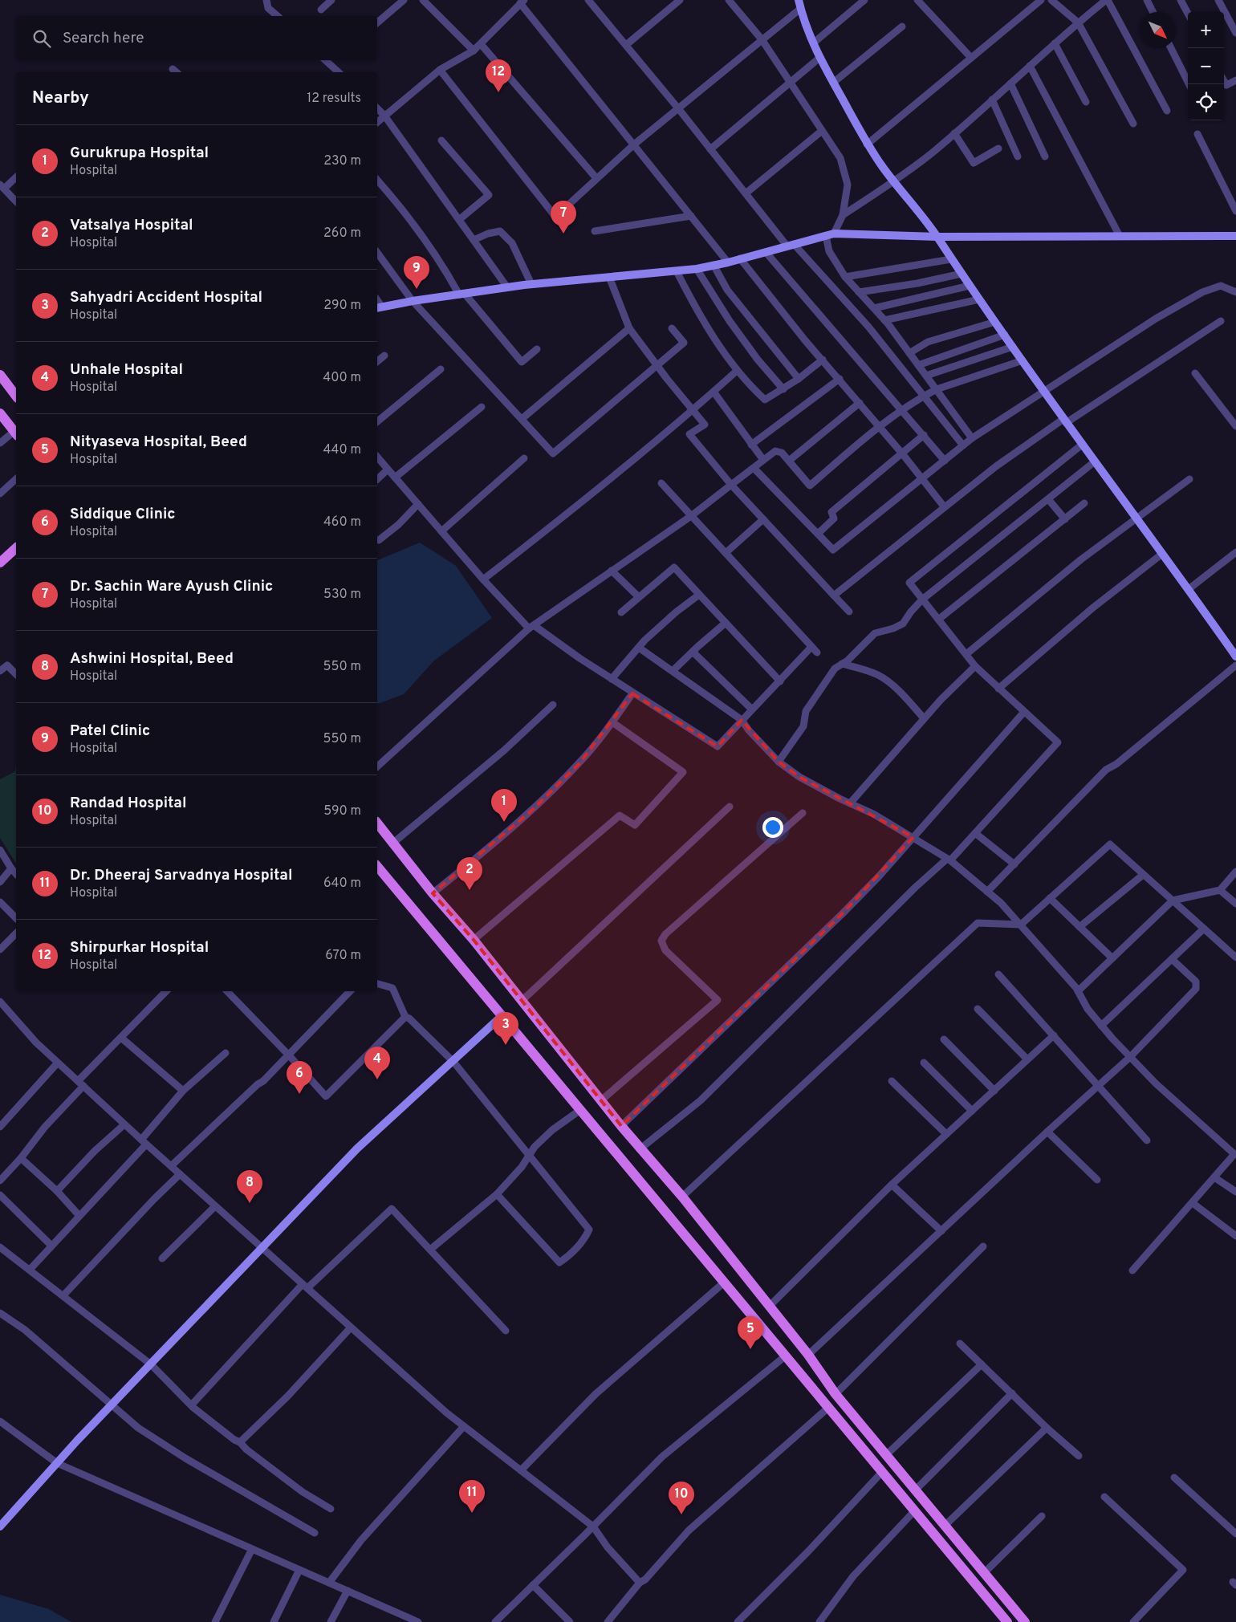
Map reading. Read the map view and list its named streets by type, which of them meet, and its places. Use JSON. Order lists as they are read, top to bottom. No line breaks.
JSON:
{"north":"bottom right","page":{"map_buttons":["+","−"],"search":"Search here","pins":["12","7","9","1","2","3","4","6","8","5","11","10"],"heading":["Nearby","12 results"],"list":[{"mark":"1","name":"Gurukrupa Hospital","note":"Hospital","value":"230 m"},{"mark":"2","name":"Vatsalya Hospital","note":"Hospital","value":"260 m"},{"mark":"3","name":"Sahyadri Accident Hospital","note":"Hospital","value":"290 m"},{"mark":"4","name":"Unhale Hospital","note":"Hospital","value":"400 m"},{"mark":"5","name":"Nityaseva Hospital, Beed","note":"Hospital","value":"440 m"},{"mark":"6","name":"Siddique Clinic","note":"Hospital","value":"460 m"},{"mark":"7","name":"Dr. Sachin Ware Ayush Clinic","note":"Hospital","value":"530 m"},{"mark":"8","name":"Ashwini Hospital, Beed","note":"Hospital","value":"550 m"},{"mark":"9","name":"Patel Clinic","note":"Hospital","value":"550 m"},{"mark":"10","name":"Randad Hospital","note":"Hospital","value":"590 m"},{"mark":"11","name":"Dr. Dheeraj Sarvadnya Hospital","note":"Hospital","value":"640 m"},{"mark":"12","name":"Shirpurkar Hospital","note":"Hospital","value":"670 m"}]}}
